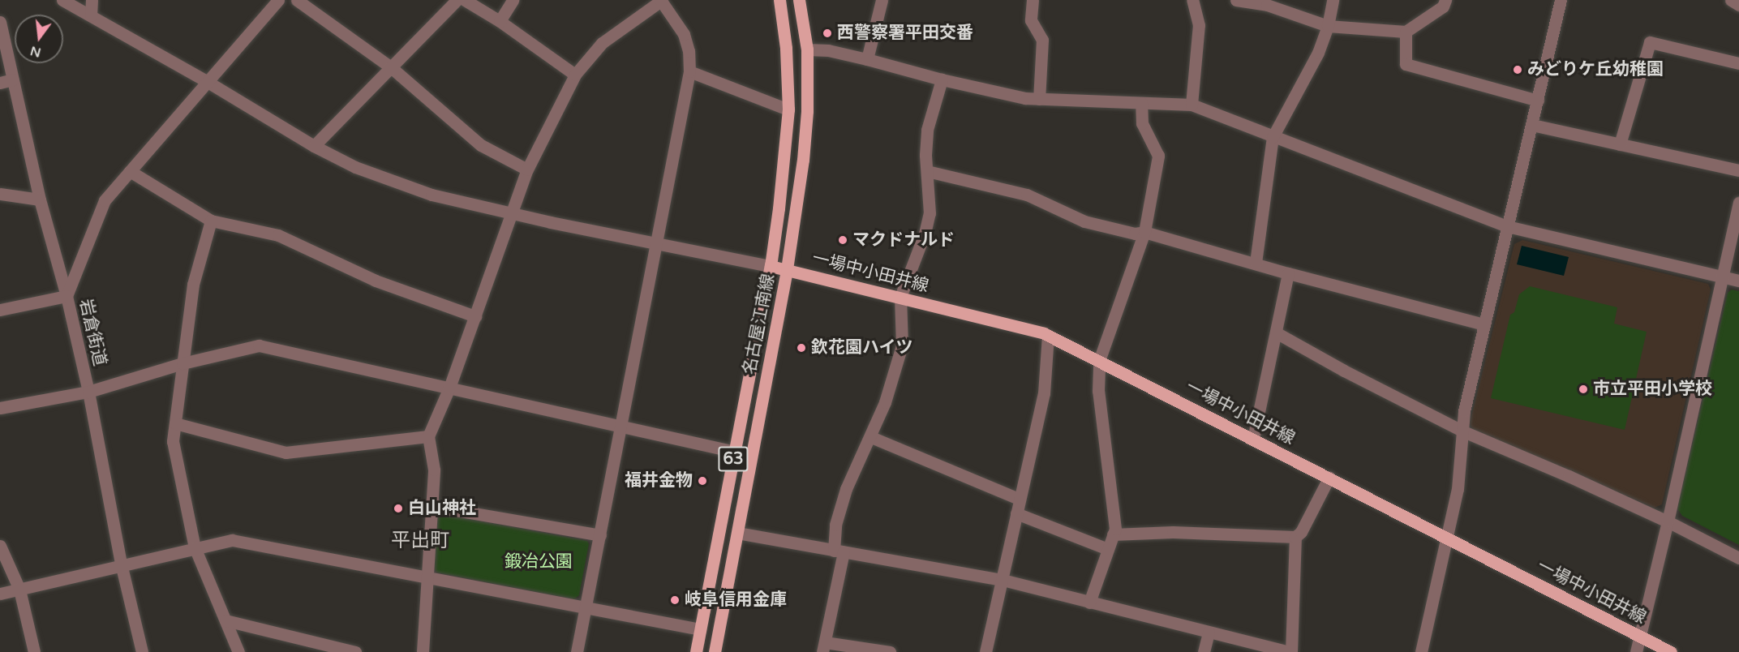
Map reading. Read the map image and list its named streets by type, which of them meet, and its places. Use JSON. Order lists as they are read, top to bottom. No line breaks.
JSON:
{"streets":{"main road":["一場中小田井線","名古屋江南線","63"],"street":["岩倉街道"]},"crossings":[["一場中小田井線","名古屋江南線"]],"districts":["平出町"],"parks":["鍛冶公園"],"places":["西警察署平田交番","みどりケ丘幼稚園","マクドナルド","欽花園ハイツ","市立平田小学校","福井金物","白山神社","岐阜信用金庫"],"north":"bottom"}
